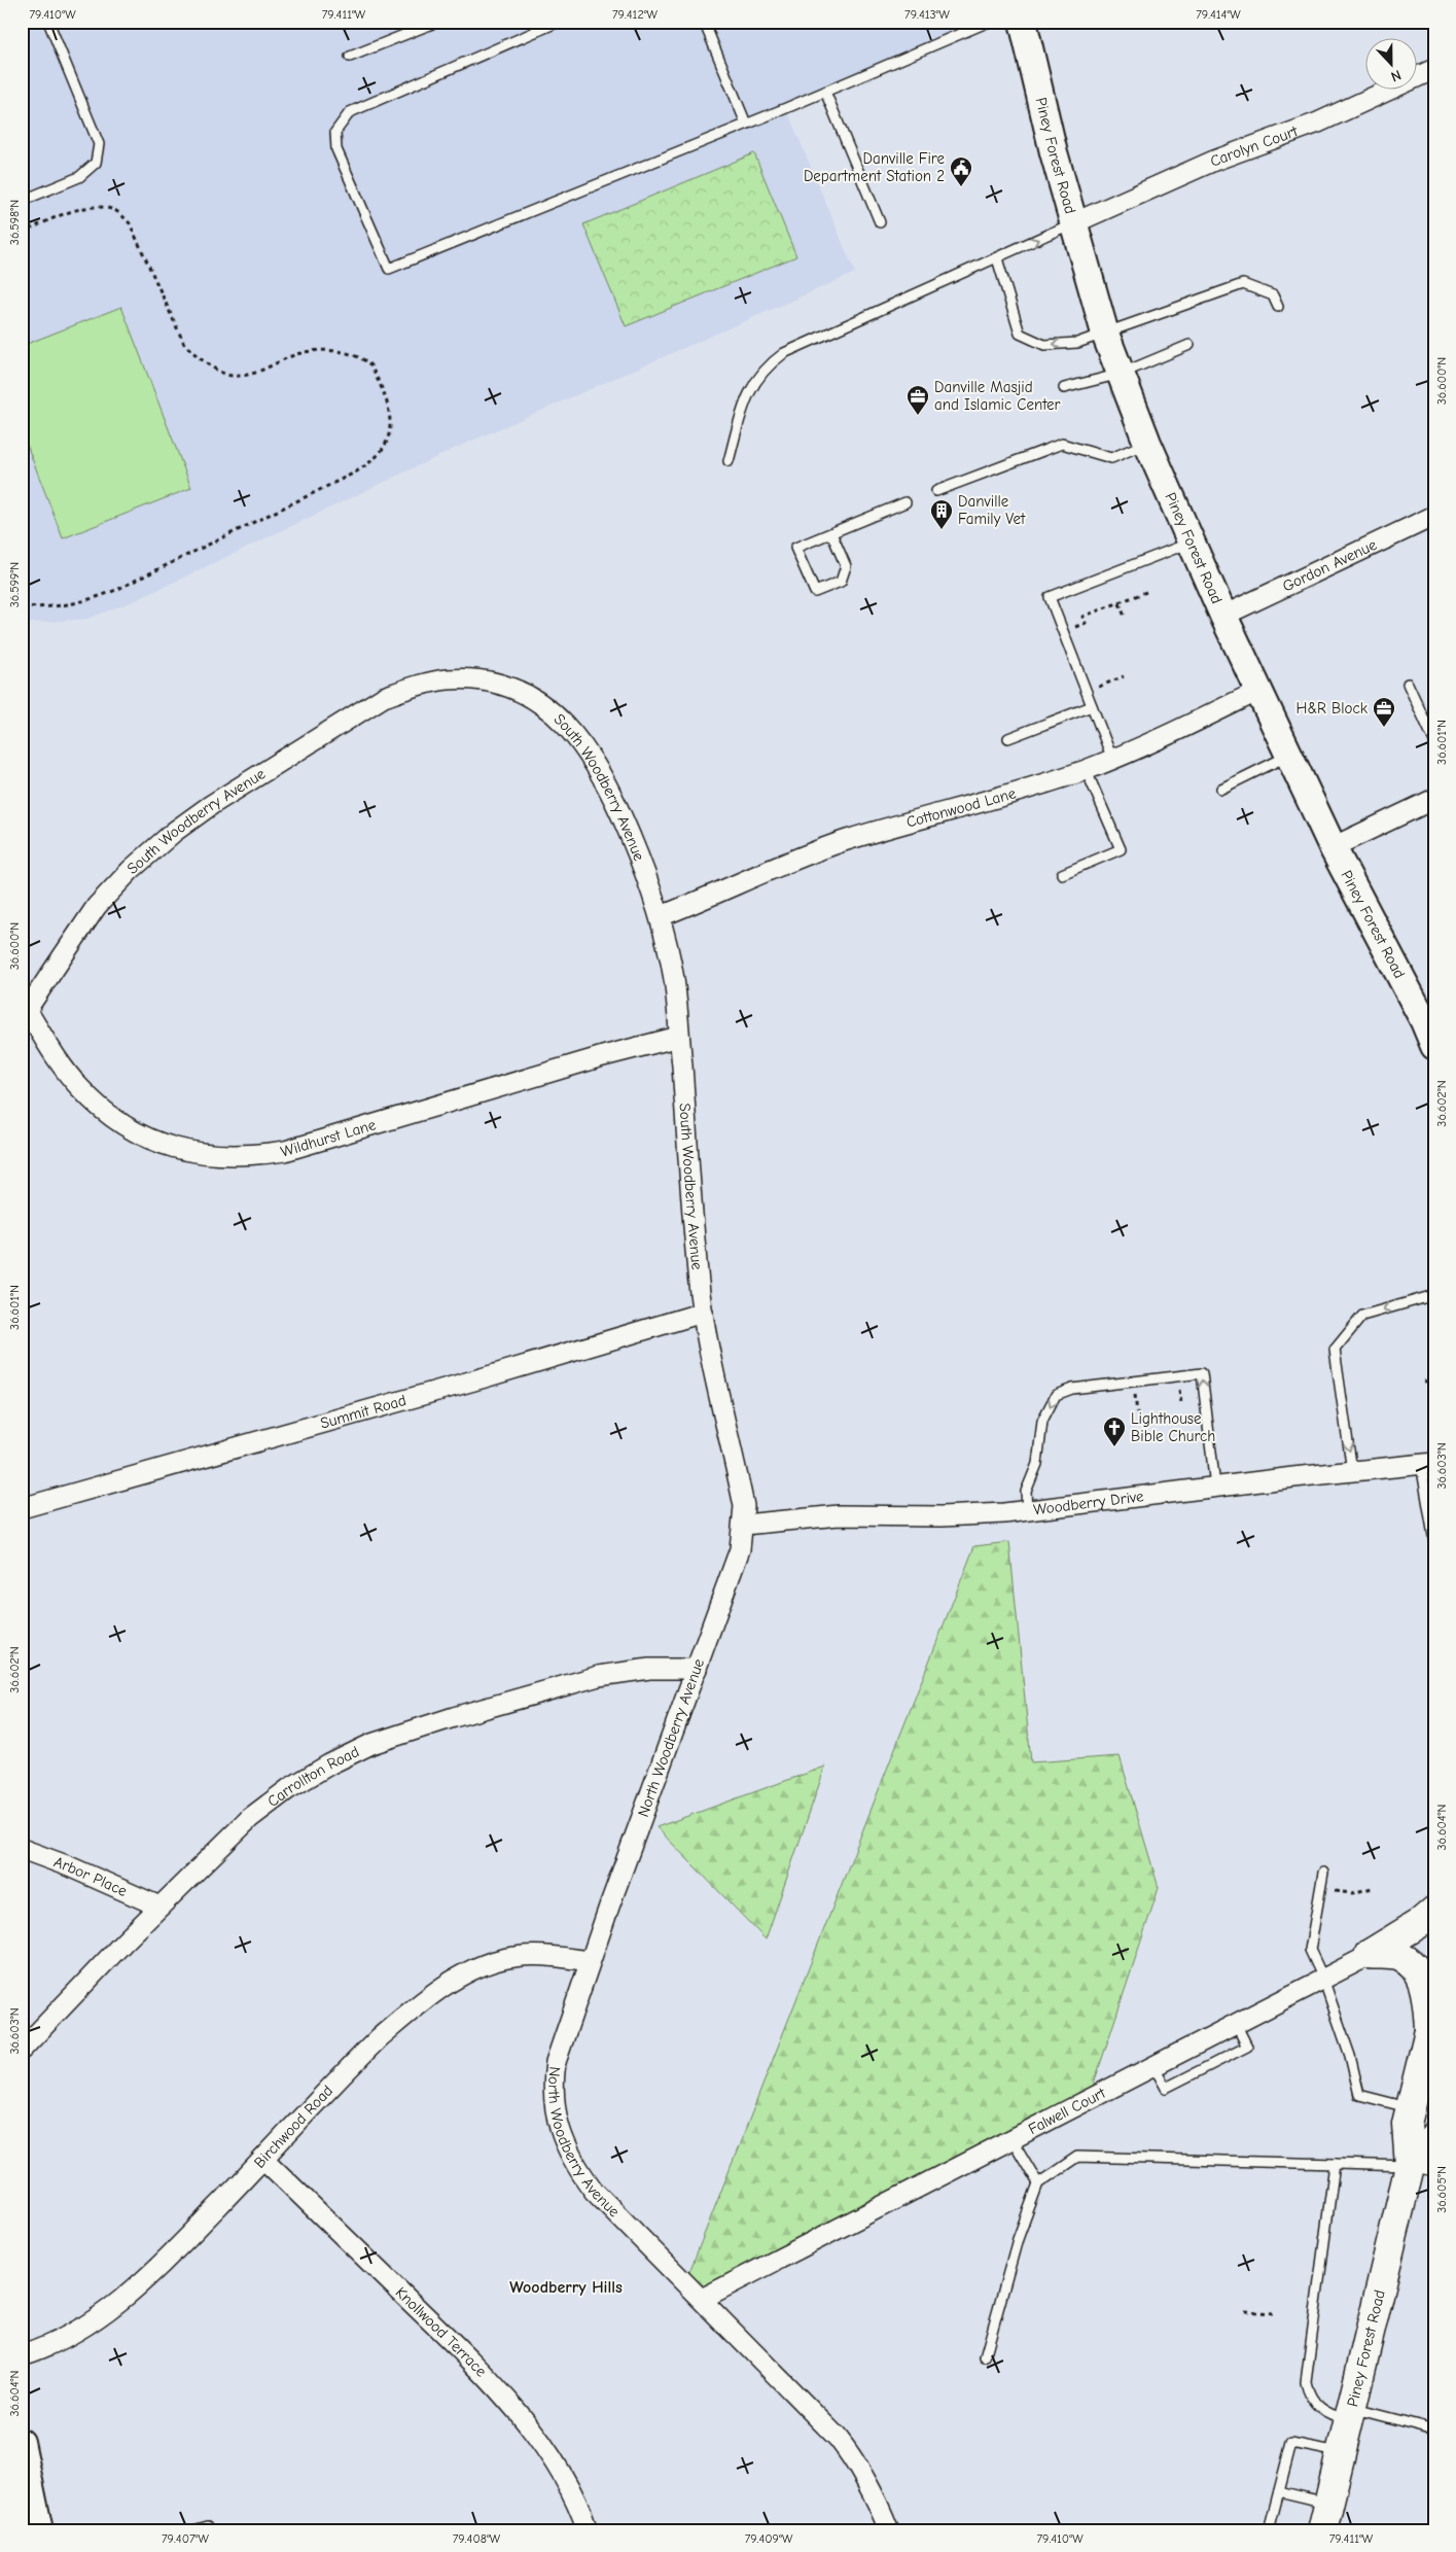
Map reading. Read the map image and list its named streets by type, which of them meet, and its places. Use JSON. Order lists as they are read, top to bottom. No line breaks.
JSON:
{"streets":{"main road":["Piney Forest Road"],"street":["Carolyn Court","Gordon Avenue","South Woodberry Avenue","Cottonwood Lane","Wildhurst Lane","Summit Road","Woodberry Drive","North Woodberry Avenue","Carrollton Road","Arbor Place","Falwell Court","Birchwood Road","Knollwood Terrace"]},"crossings":[["Carolyn Court","Piney Forest Road"],["Piney Forest Road","Gordon Avenue"],["Piney Forest Road","Cottonwood Lane"],["Piney Forest Road","Falwell Court"],["South Woodberry Avenue","Cottonwood Lane"],["South Woodberry Avenue","Wildhurst Lane"],["South Woodberry Avenue","Summit Road"],["South Woodberry Avenue","Woodberry Drive"],["South Woodberry Avenue","North Woodberry Avenue"],["Woodberry Drive","North Woodberry Avenue"],["North Woodberry Avenue","Carrollton Road"],["North Woodberry Avenue","Falwell Court"],["North Woodberry Avenue","Birchwood Road"],["Carrollton Road","Arbor Place"],["Birchwood Road","Knollwood Terrace"]],"districts":["Woodberry Hills"],"places":{"public building":["Danville Fire Department Station 2"],"office":["Danville Masjid and Islamic Center","H&R Block"],"building":["Danville Family Vet"],"church":["Lighthouse Bible Church"]},"north":"bottom","coordinates":["79.410°W","79.411°W","79.412°W","79.413°W","79.414°W","36.598°N","36.600°N","36.599°N","36.601°N","36.602°N","36.603°N","36.604°N","36.605°N","79.407°W","79.408°W","79.409°W"]}
